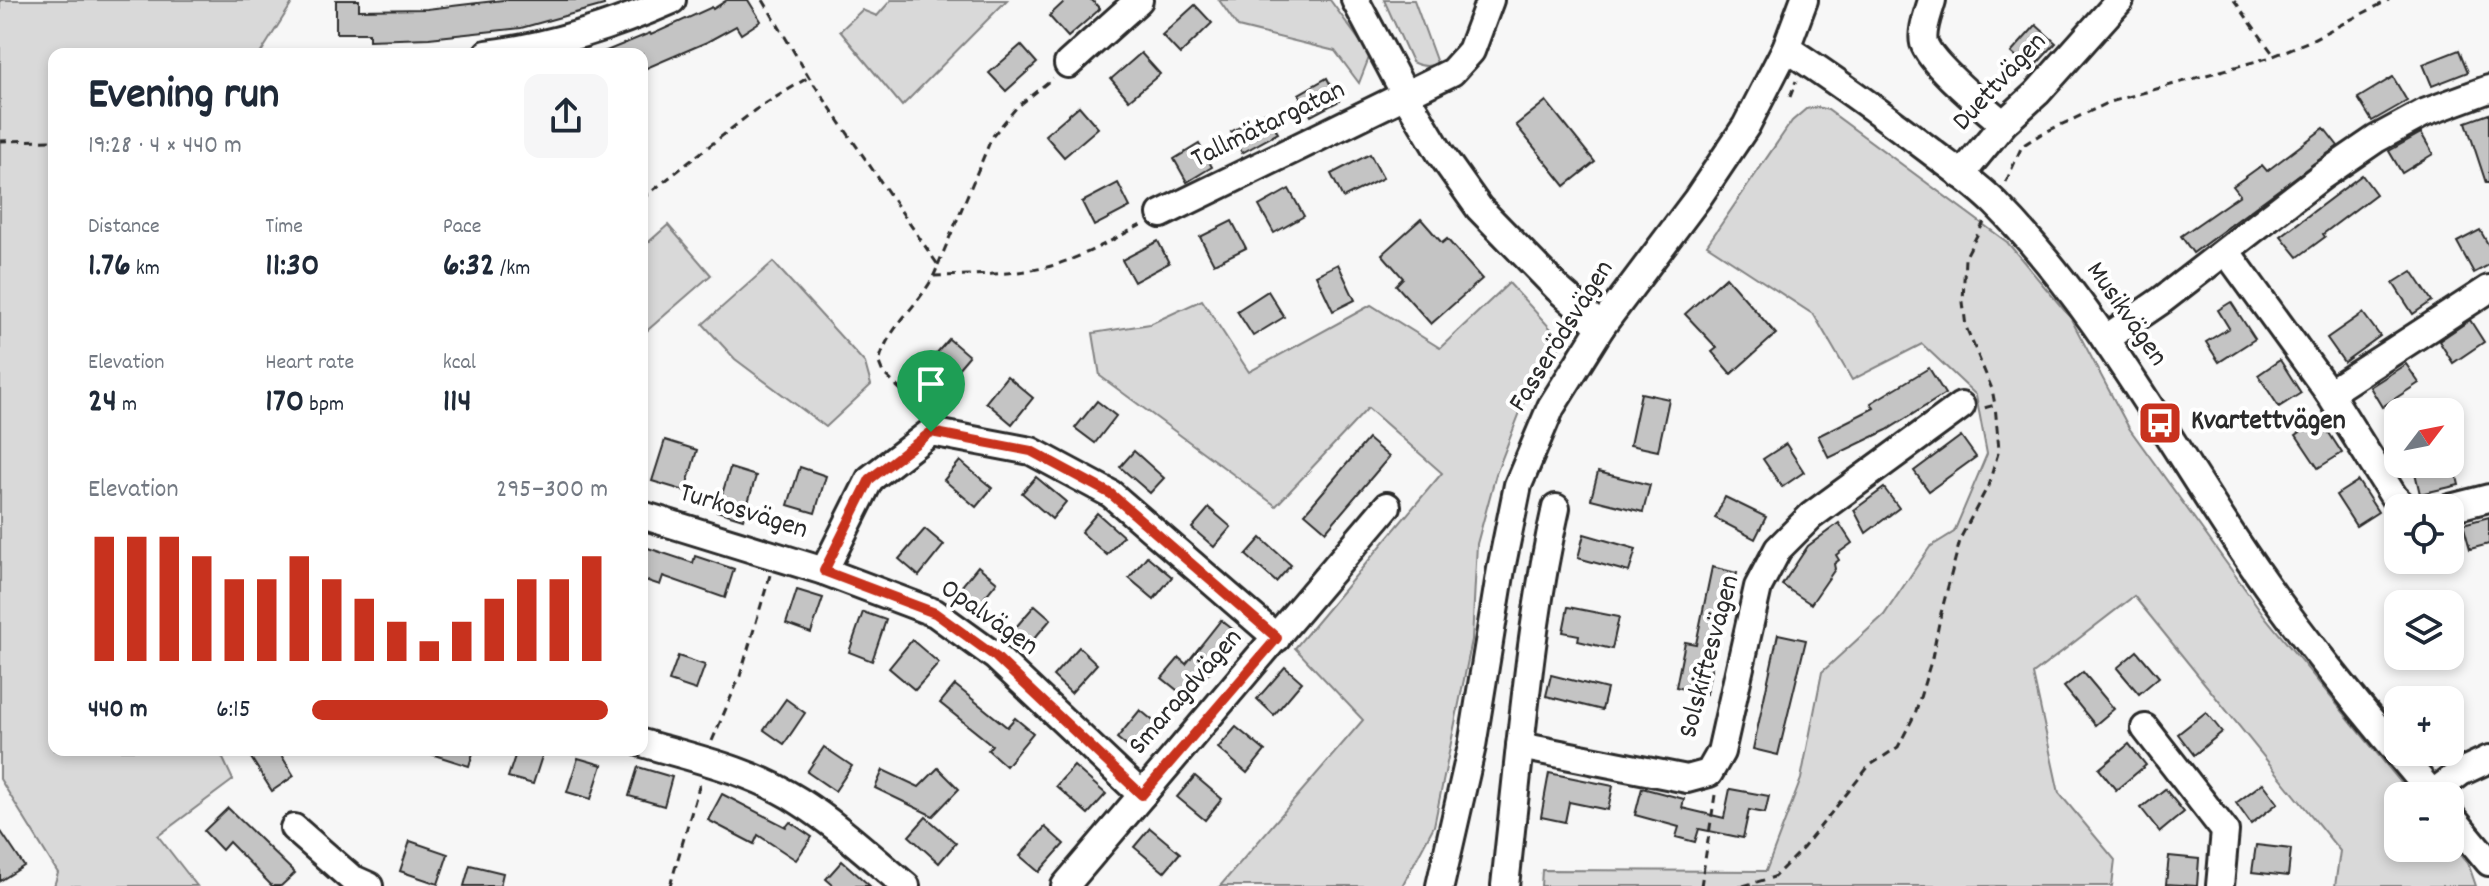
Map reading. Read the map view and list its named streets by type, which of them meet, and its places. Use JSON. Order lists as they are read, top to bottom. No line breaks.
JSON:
{"streets":{"street":["Duettvägen","Tallmätargatan","Musikvägen","Fasserödsvägen","Turkosvägen","Opalvägen","Solskiftesvägen","Smaragdvägen"]},"crossings":[["Duettvägen","Musikvägen"],["Musikvägen","Fasserödsvägen"],["Turkosvägen","Opalvägen"],["Opalvägen","Smaragdvägen"]],"places":{"bus stop":["Kvartettvägen"]},"north":"top right","page":{"heading":["Evening run","19:28 · 4 × 440 m"],"stats":[["Distance","1.76 km"],["Time","11:30"],["Pace","6:32 /km"],["Elevation","24 m"],["Heart rate","170 bpm"],["kcal","114"]],"map_buttons":["+","−"],"chart":["Elevation","295–300 m"],"list":[{"name":"440 m","note":"6:15"}]}}
